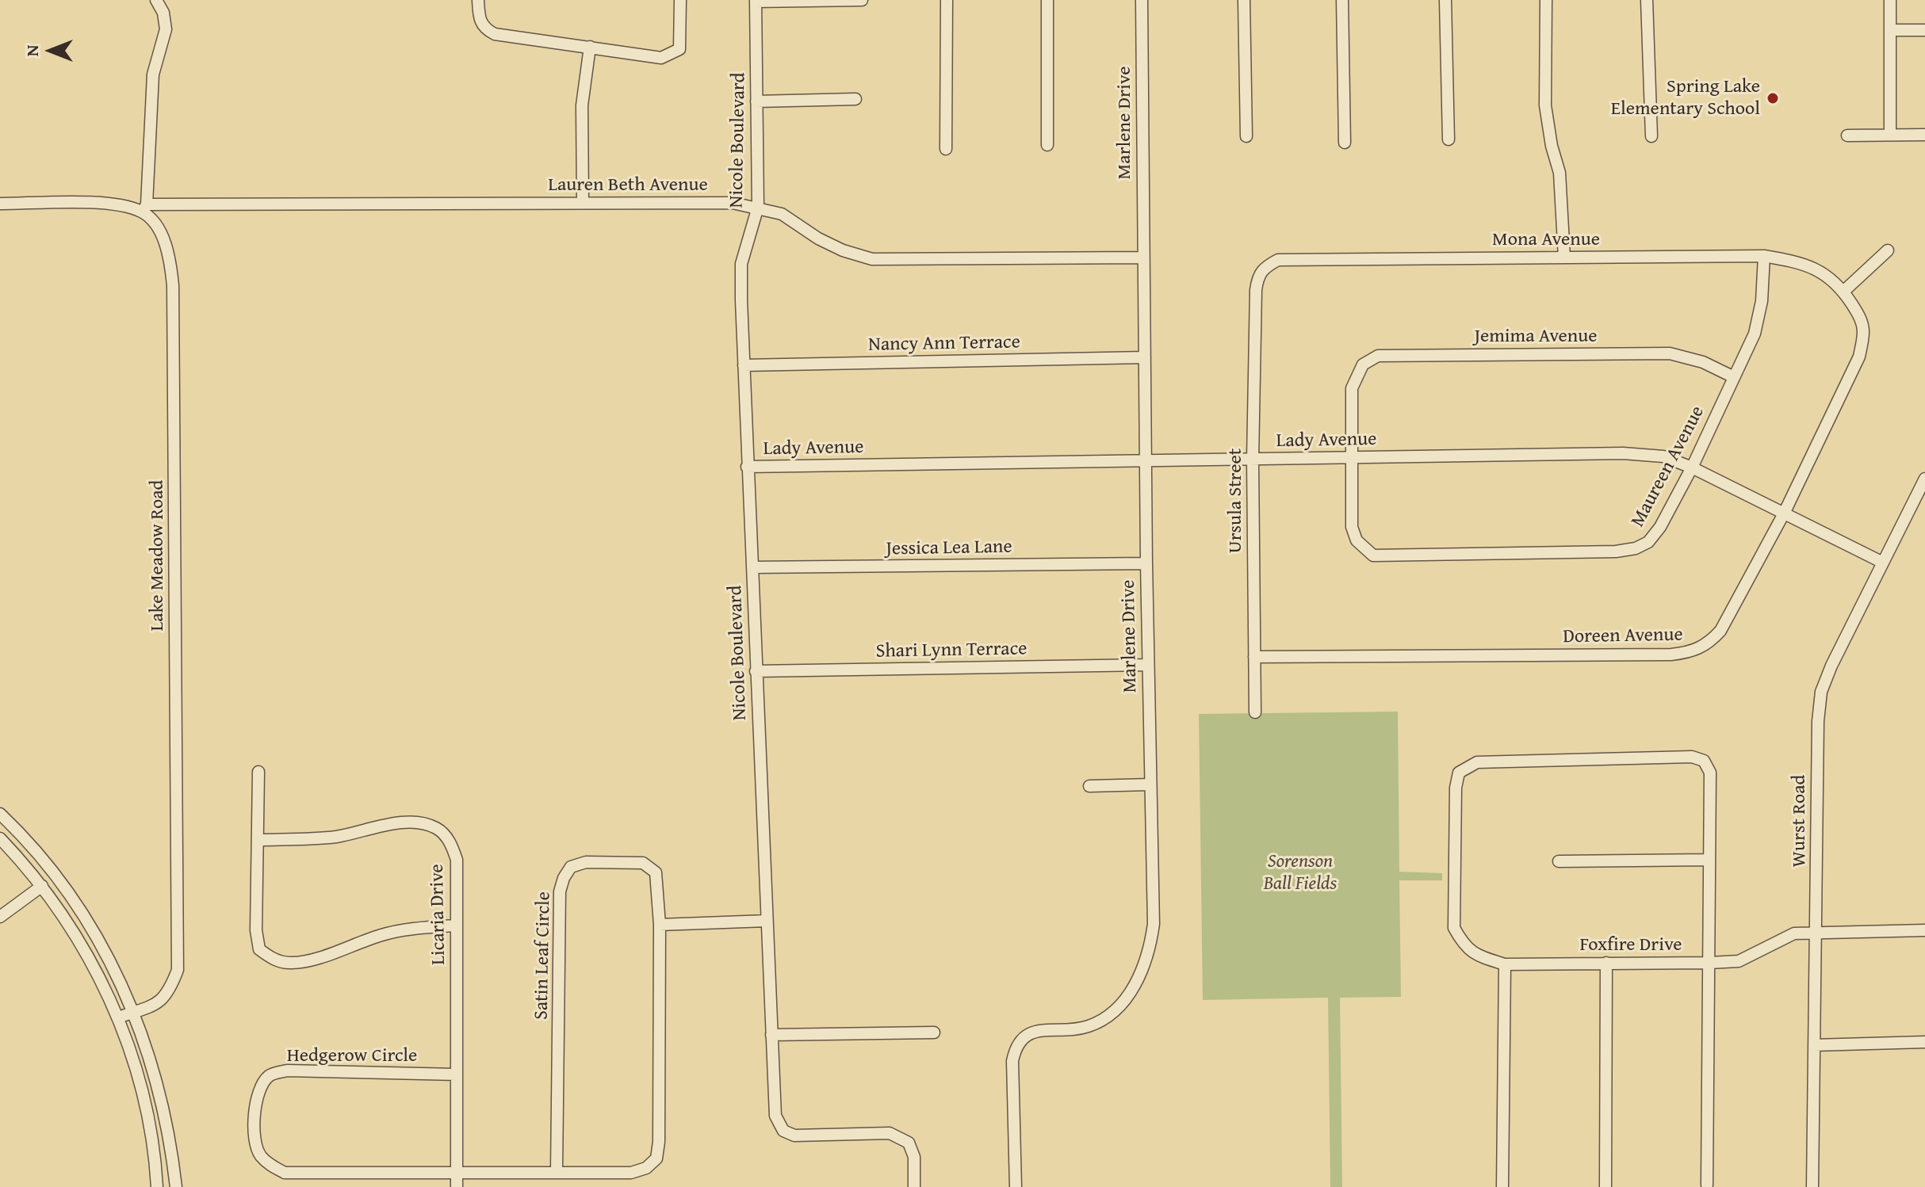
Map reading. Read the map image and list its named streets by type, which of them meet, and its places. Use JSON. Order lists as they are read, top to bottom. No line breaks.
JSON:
{"streets":{"street":["Marlene Drive","Nicole Boulevard","Lauren Beth Avenue","Mona Avenue","Jemima Avenue","Nancy Ann Terrace","Lady Avenue","Maureen Avenue","Ursula Street","Jessica Lea Lane","Lake Meadow Road","Doreen Avenue","Shari Lynn Terrace","Wurst Road","Licaria Drive","Foxfire Drive","Satin Leaf Circle","Hedgerow Circle"]},"crossings":[["Marlene Drive","Lauren Beth Avenue"],["Marlene Drive","Nancy Ann Terrace"],["Marlene Drive","Lady Avenue"],["Marlene Drive","Jessica Lea Lane"],["Marlene Drive","Shari Lynn Terrace"],["Nicole Boulevard","Lauren Beth Avenue"],["Nicole Boulevard","Nancy Ann Terrace"],["Nicole Boulevard","Lady Avenue"],["Nicole Boulevard","Jessica Lea Lane"],["Nicole Boulevard","Shari Lynn Terrace"],["Lauren Beth Avenue","Lake Meadow Road"],["Mona Avenue","Maureen Avenue"],["Mona Avenue","Ursula Street"],["Mona Avenue","Doreen Avenue"],["Jemima Avenue","Lady Avenue"],["Jemima Avenue","Maureen Avenue"],["Lady Avenue","Maureen Avenue"],["Lady Avenue","Ursula Street"],["Lady Avenue","Doreen Avenue"],["Lady Avenue","Wurst Road"],["Ursula Street","Doreen Avenue"],["Wurst Road","Foxfire Drive"],["Licaria Drive","Hedgerow Circle"]],"parks":["Sorenson Ball Fields"],"places":["Spring Lake Elementary School"],"north":"left"}
